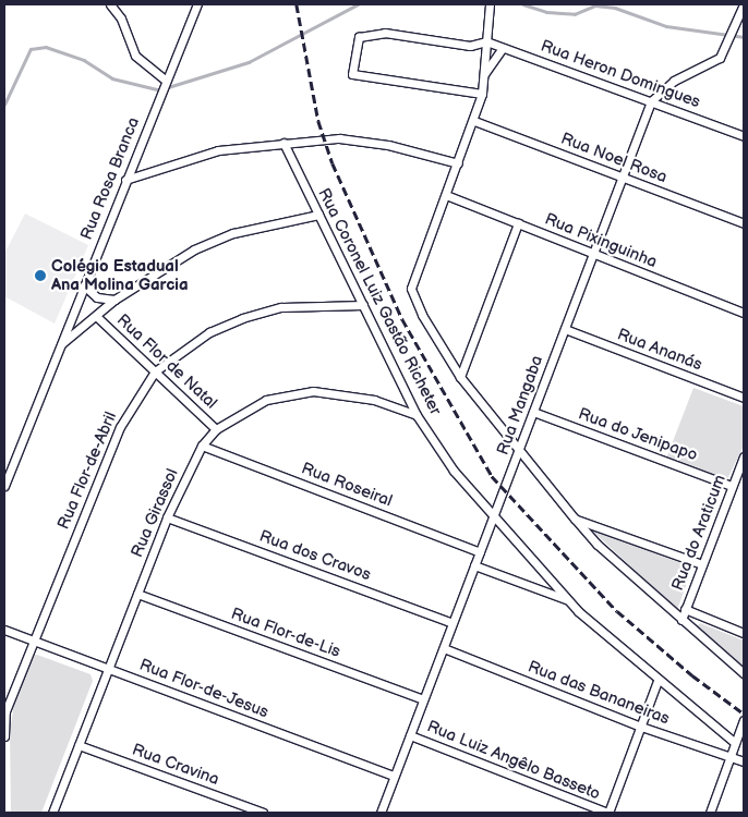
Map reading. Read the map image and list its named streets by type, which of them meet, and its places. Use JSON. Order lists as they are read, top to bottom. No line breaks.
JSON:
{"streets":{"street":["Rua Heron Domingues","Rua Noel Rosa","Rua Rosa Branca","Rua Pixinguinha","Rua Coronel Luiz Gastão Richeter","Rua Ananás","Rua Flor de Natal","Rua Mangaba","Rua do Jenipapo","Rua Flor-de-Abril","Rua Roseiral","Rua Girassol","Rua do Araticum","Rua dos Cravos","Rua Flor-de-Lis","Rua Flor-de-Jesus","Rua das Bananeiras","Rua Luiz Angêlo Basseto","Rua Cravina"]},"crossings":[["Rua Heron Domingues","Rua Mangaba"],["Rua Noel Rosa","Rua Mangaba"],["Rua Pixinguinha","Rua Mangaba"],["Rua Coronel Luiz Gastão Richeter","Rua Mangaba"],["Rua Coronel Luiz Gastão Richeter","Rua Flor-de-Abril"],["Rua Coronel Luiz Gastão Richeter","Rua Girassol"],["Rua Ananás","Rua Mangaba"],["Rua Flor de Natal","Rua Flor-de-Abril"],["Rua Flor de Natal","Rua Girassol"],["Rua Mangaba","Rua do Jenipapo"],["Rua Mangaba","Rua Roseiral"],["Rua Mangaba","Rua dos Cravos"],["Rua Mangaba","Rua Flor-de-Lis"],["Rua Mangaba","Rua Flor-de-Jesus"],["Rua Mangaba","Rua das Bananeiras"],["Rua Mangaba","Rua Luiz Angêlo Basseto"],["Rua do Jenipapo","Rua do Araticum"],["Rua Flor-de-Abril","Rua Flor-de-Jesus"],["Rua Roseiral","Rua Girassol"],["Rua Girassol","Rua dos Cravos"],["Rua Girassol","Rua Flor-de-Lis"],["Rua Girassol","Rua Flor-de-Jesus"],["Rua Girassol","Rua Cravina"]],"places":["Colégio Estadual Ana Molina Garcia"]}
